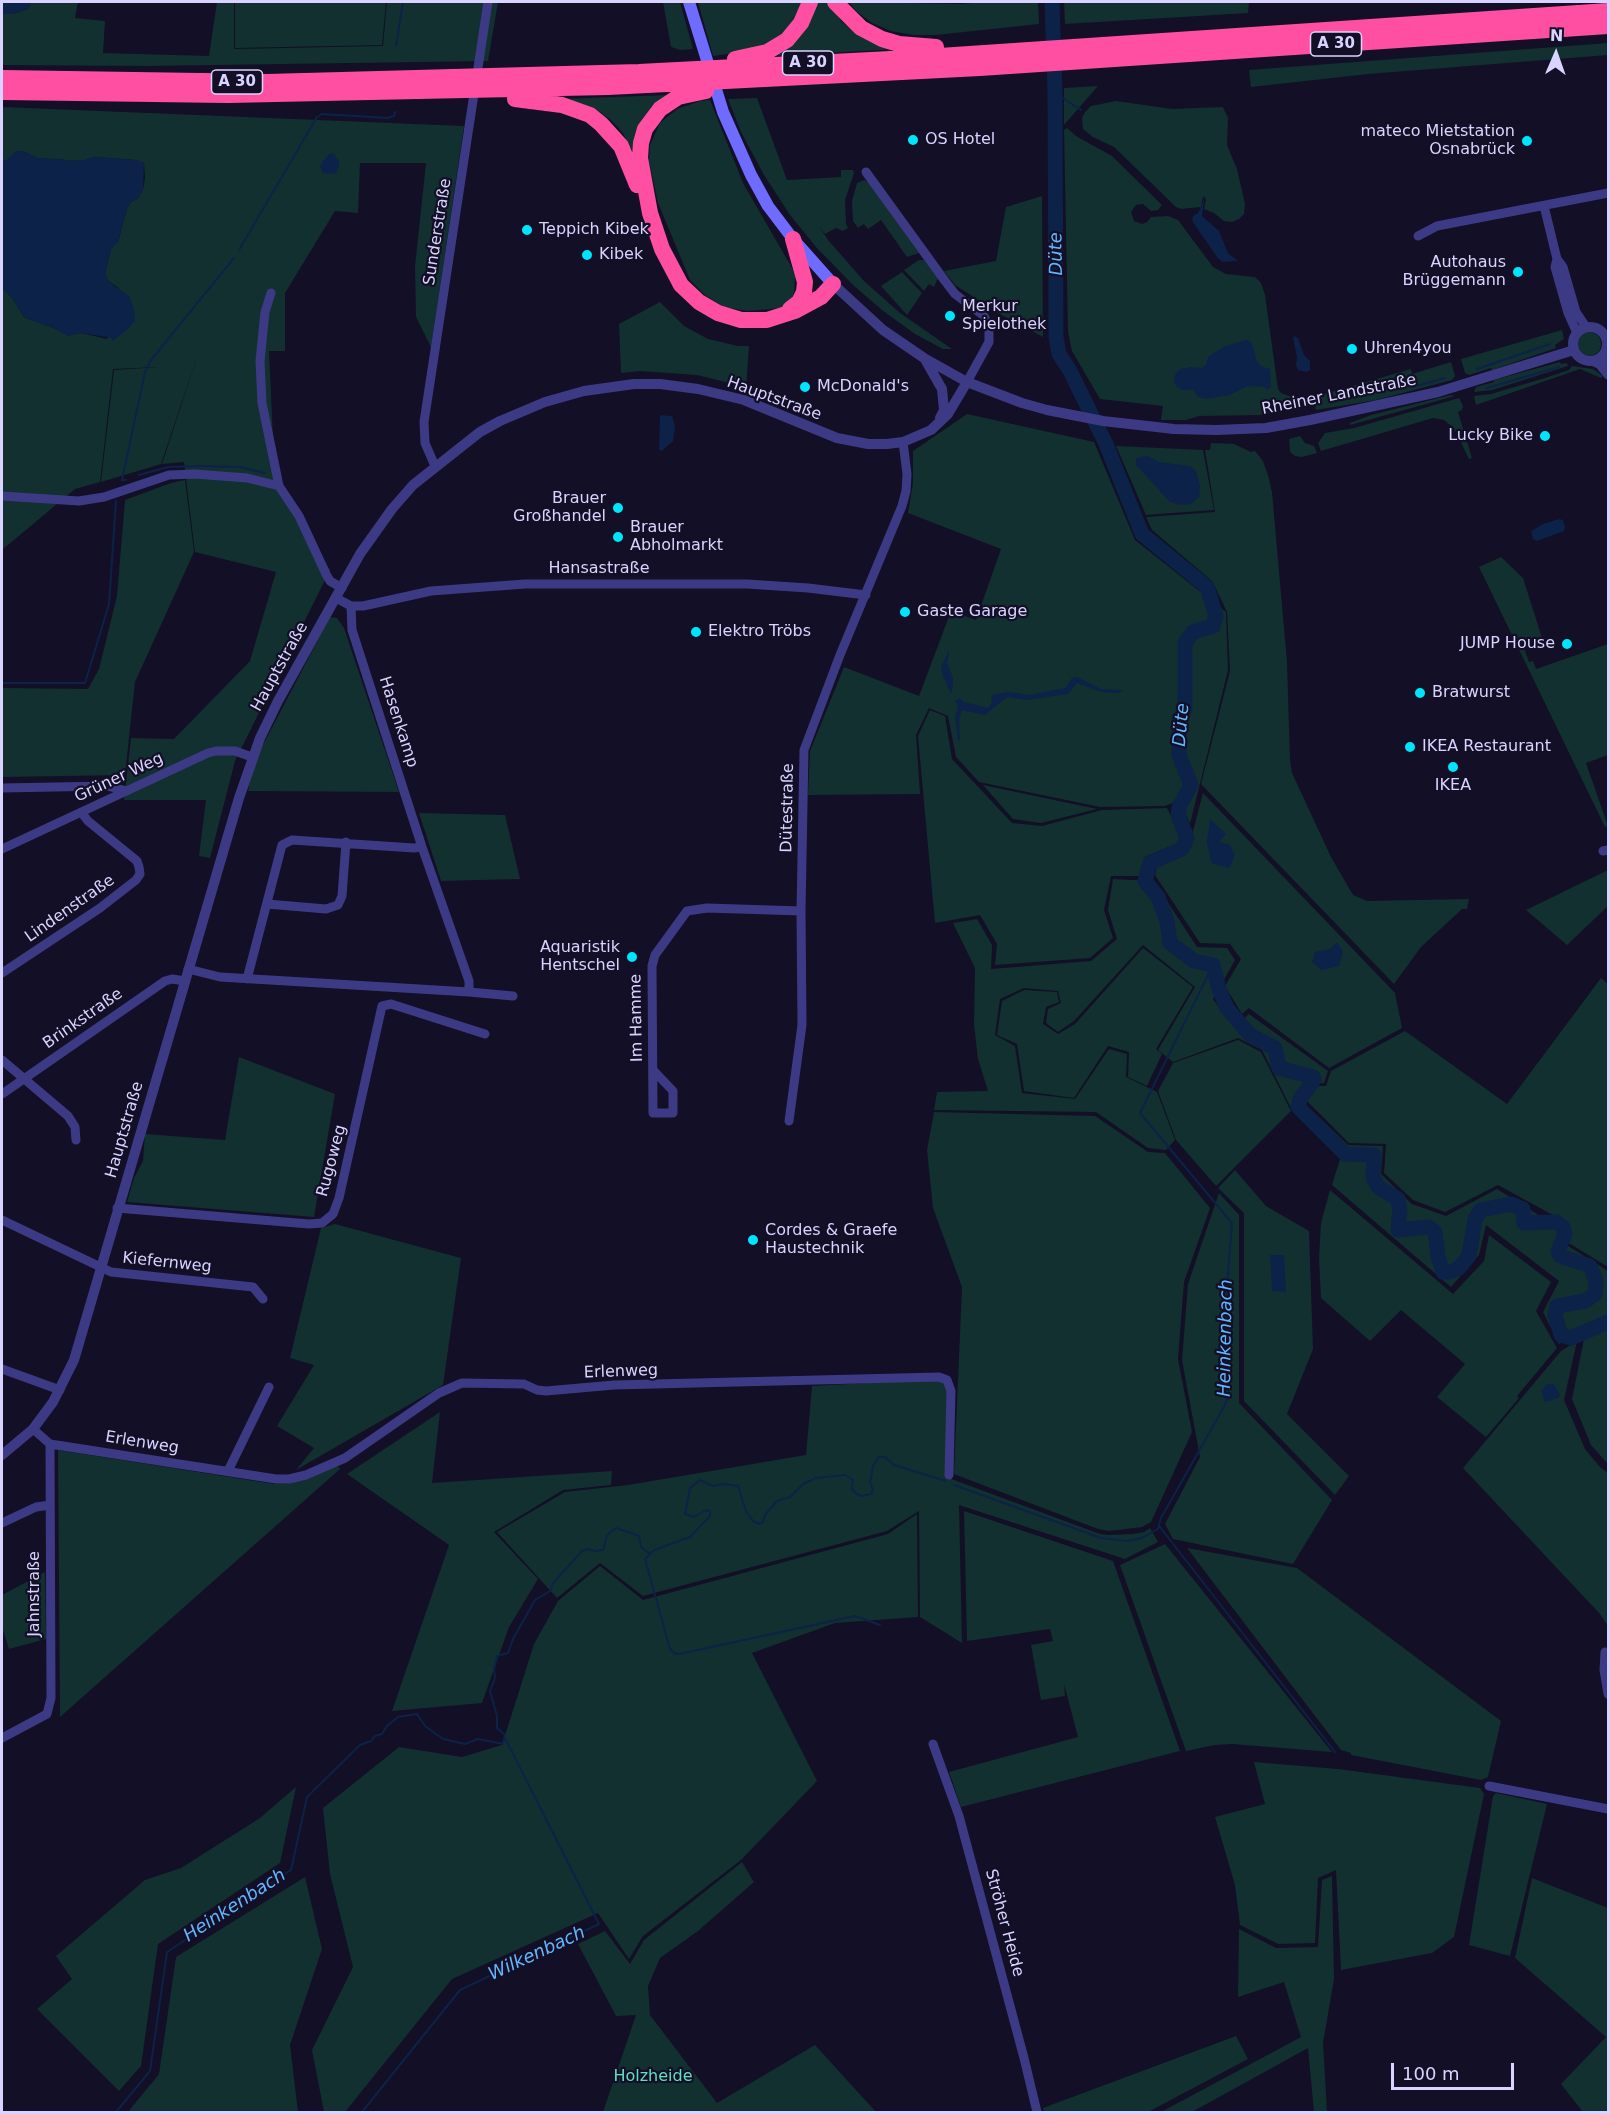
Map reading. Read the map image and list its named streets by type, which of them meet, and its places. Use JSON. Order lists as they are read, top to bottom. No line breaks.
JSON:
{"streets":{"highway":["A 30"],"main road":["Rheiner Landstraße"],"street":["Sunderstraße","Hauptstraße","Hansastraße","Hasenkamp","Grüner Weg","Dütestraße","Lindenstraße","Im Hamme","Brinkstraße","Rugoweg","Kiefernweg","Erlenweg","Jahnstraße","Ströher Heide"]},"crossings":[["Sunderstraße","Hauptstraße"],["Rheiner Landstraße","Hauptstraße"],["Hauptstraße","Grüner Weg"],["Hauptstraße","Dütestraße"],["Hauptstraße","Brinkstraße"],["Hauptstraße","Rugoweg"],["Hauptstraße","Kiefernweg"],["Hansastraße","Hasenkamp"],["Hansastraße","Dütestraße"],["Grüner Weg","Lindenstraße"],["Dütestraße","Im Hamme"],["Erlenweg","Jahnstraße"]],"water":["Düte","Heinkenbach","Wilkenbach"],"parks":["Holzheide"],"places":["OS Hotel","mateco Mietstation Osnabrück","Teppich Kibek","Kibek","Autohaus Brüggemann","Merkur Spielothek","Uhren4you","McDonald's","Lucky Bike","Brauer Großhandel","Brauer Abholmarkt","Gaste Garage","Elektro Tröbs","JUMP House","Bratwurst","IKEA Restaurant","IKEA","Aquaristik Hentschel","Cordes & Graefe Haustechnik"],"scale_bar":"100 m","north":"top"}
